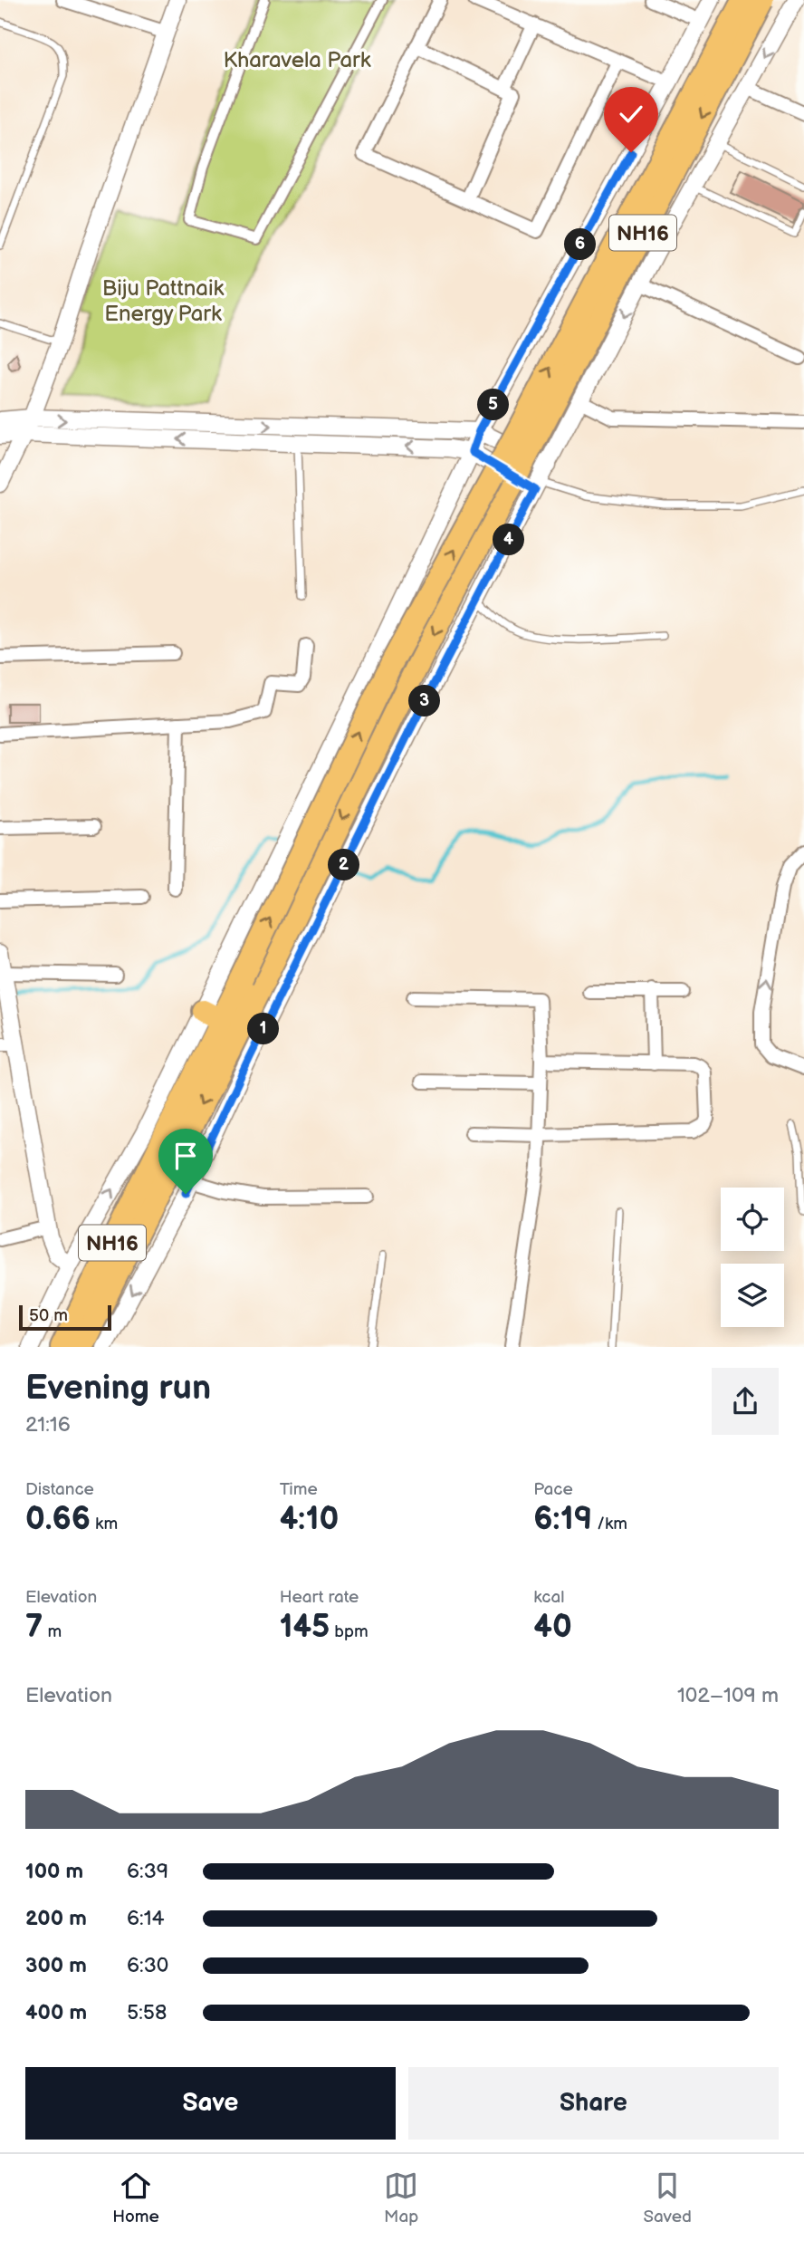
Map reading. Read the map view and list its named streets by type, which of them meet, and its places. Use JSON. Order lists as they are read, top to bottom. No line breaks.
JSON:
{"streets":{"highway":["NH16"]},"parks":["Kharavela Park","Biju Pattnaik Energy Park"],"scale_bar":"50 m","page":{"pins":["6","5","4","3","2","1"],"scale":"50 m","heading":["Evening run","21:16"],"stats":[["Distance","0.66 km"],["Time","4:10"],["Pace","6:19 /km"],["Elevation","7 m"],["Heart rate","145 bpm"],["kcal","40"]],"chart":["Elevation","102–109 m"],"list":[{"name":"100 m","note":"6:39"},{"name":"200 m","note":"6:14"},{"name":"300 m","note":"6:30"},{"name":"400 m","note":"5:58"}],"buttons":["Save","Share"],"tabs":["Home","Map","Saved"]}}
